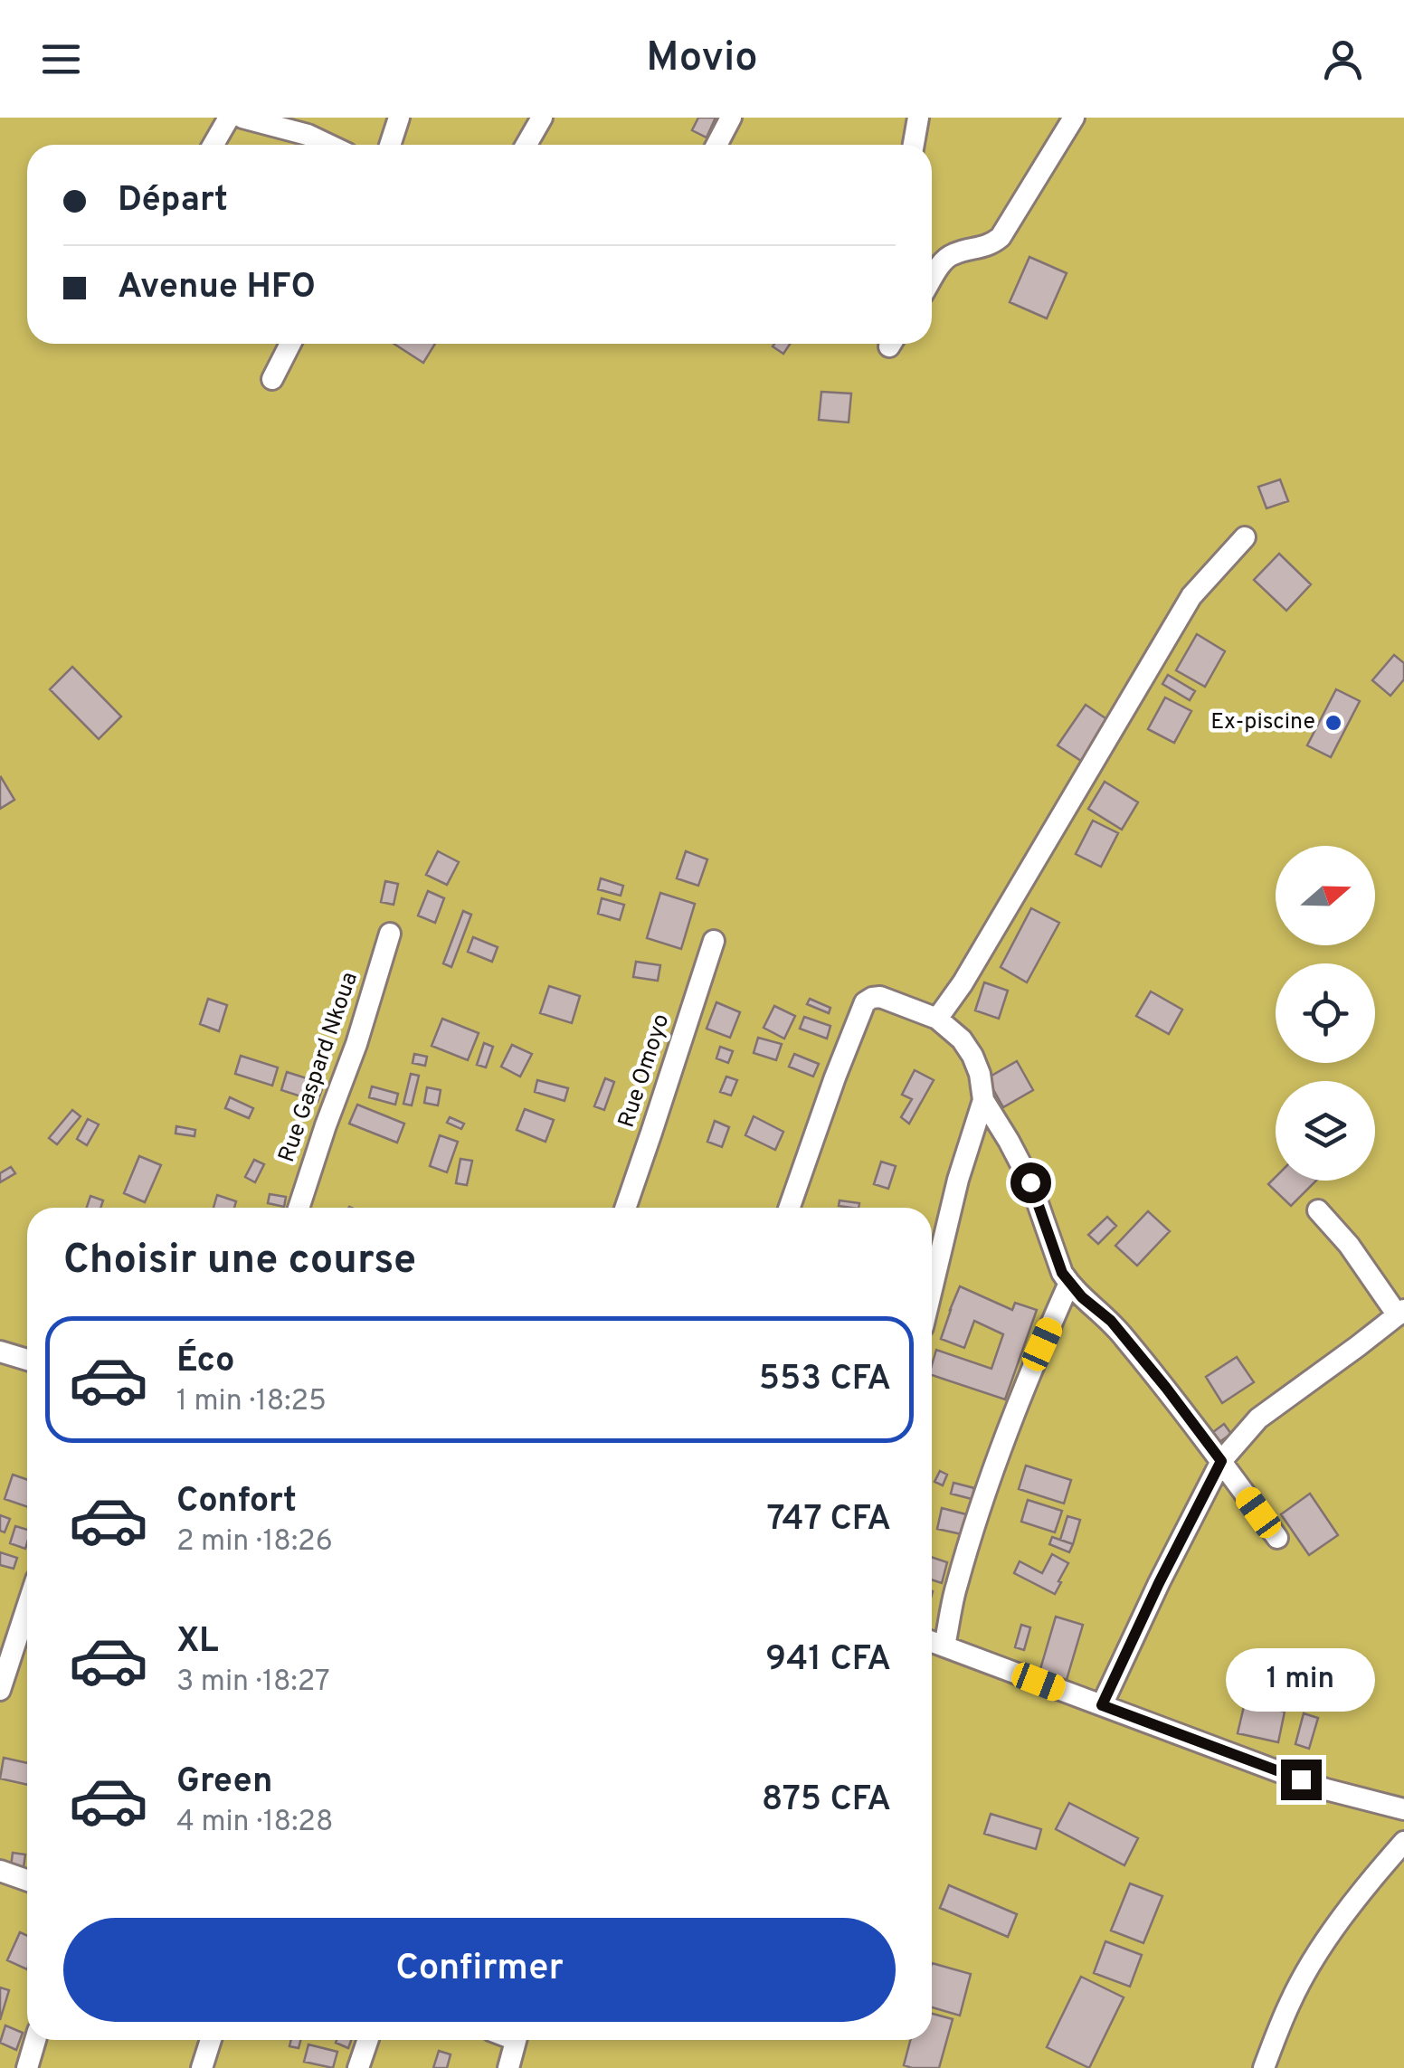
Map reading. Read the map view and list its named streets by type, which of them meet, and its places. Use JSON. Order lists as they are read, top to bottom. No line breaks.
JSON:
{"streets":{"street":["Rue Gaspard Nkoua","Rue Omoyo"]},"places":["Ex-piscine"],"north":"right","page":{"header":"Movio","banner":["Départ","Avenue HFO"],"heading":"Choisir une course","list":[{"name":"Éco","note":"1 min · 18:25","value":"553 CFA"},{"name":"Confort","note":"2 min · 18:26","value":"747 CFA"},{"name":"XL","note":"3 min · 18:27","value":"941 CFA"},{"name":"Green","note":"4 min · 18:28","value":"875 CFA"}],"bubble":"1 min","buttons":"Confirmer"}}
